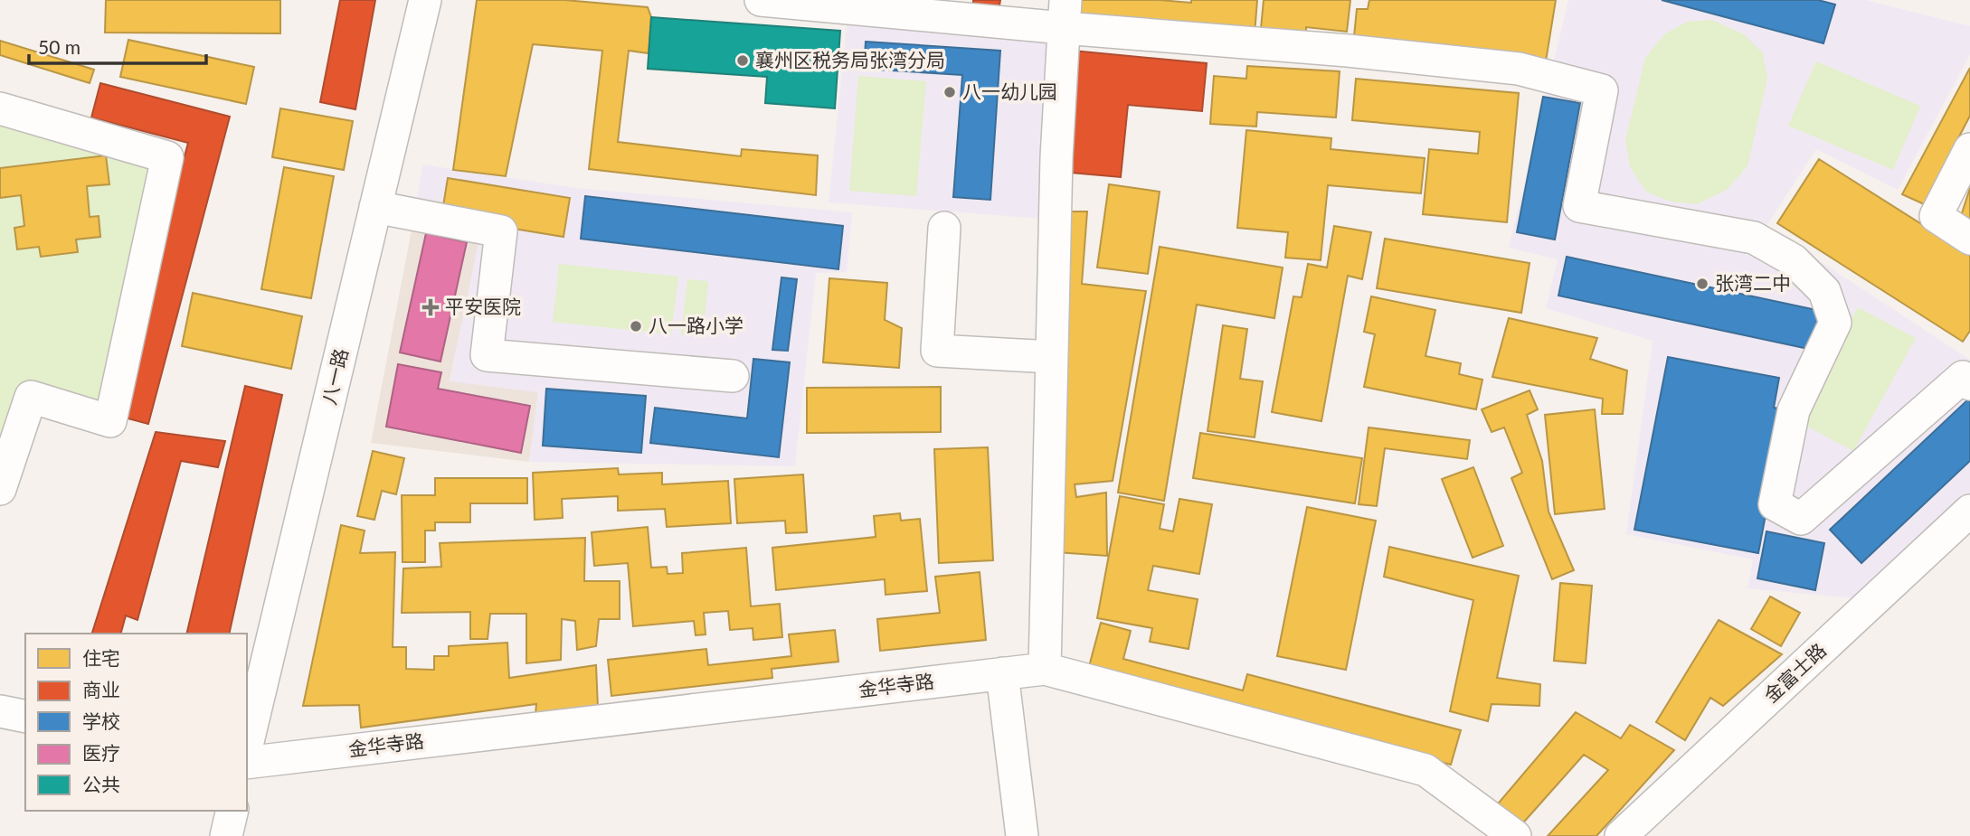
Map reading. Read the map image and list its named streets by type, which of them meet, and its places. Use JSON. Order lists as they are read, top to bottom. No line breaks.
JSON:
{"streets":{"street":["八一路","金富士路","金华寺路"]},"places":{"other":["襄州区税务局张湾分局","八一幼儿园","张湾二中","八一路小学"],"health":["平安医院"]},"legend":["住宅","商业","学校","医疗","公共"],"scale_bar":"50 m"}
